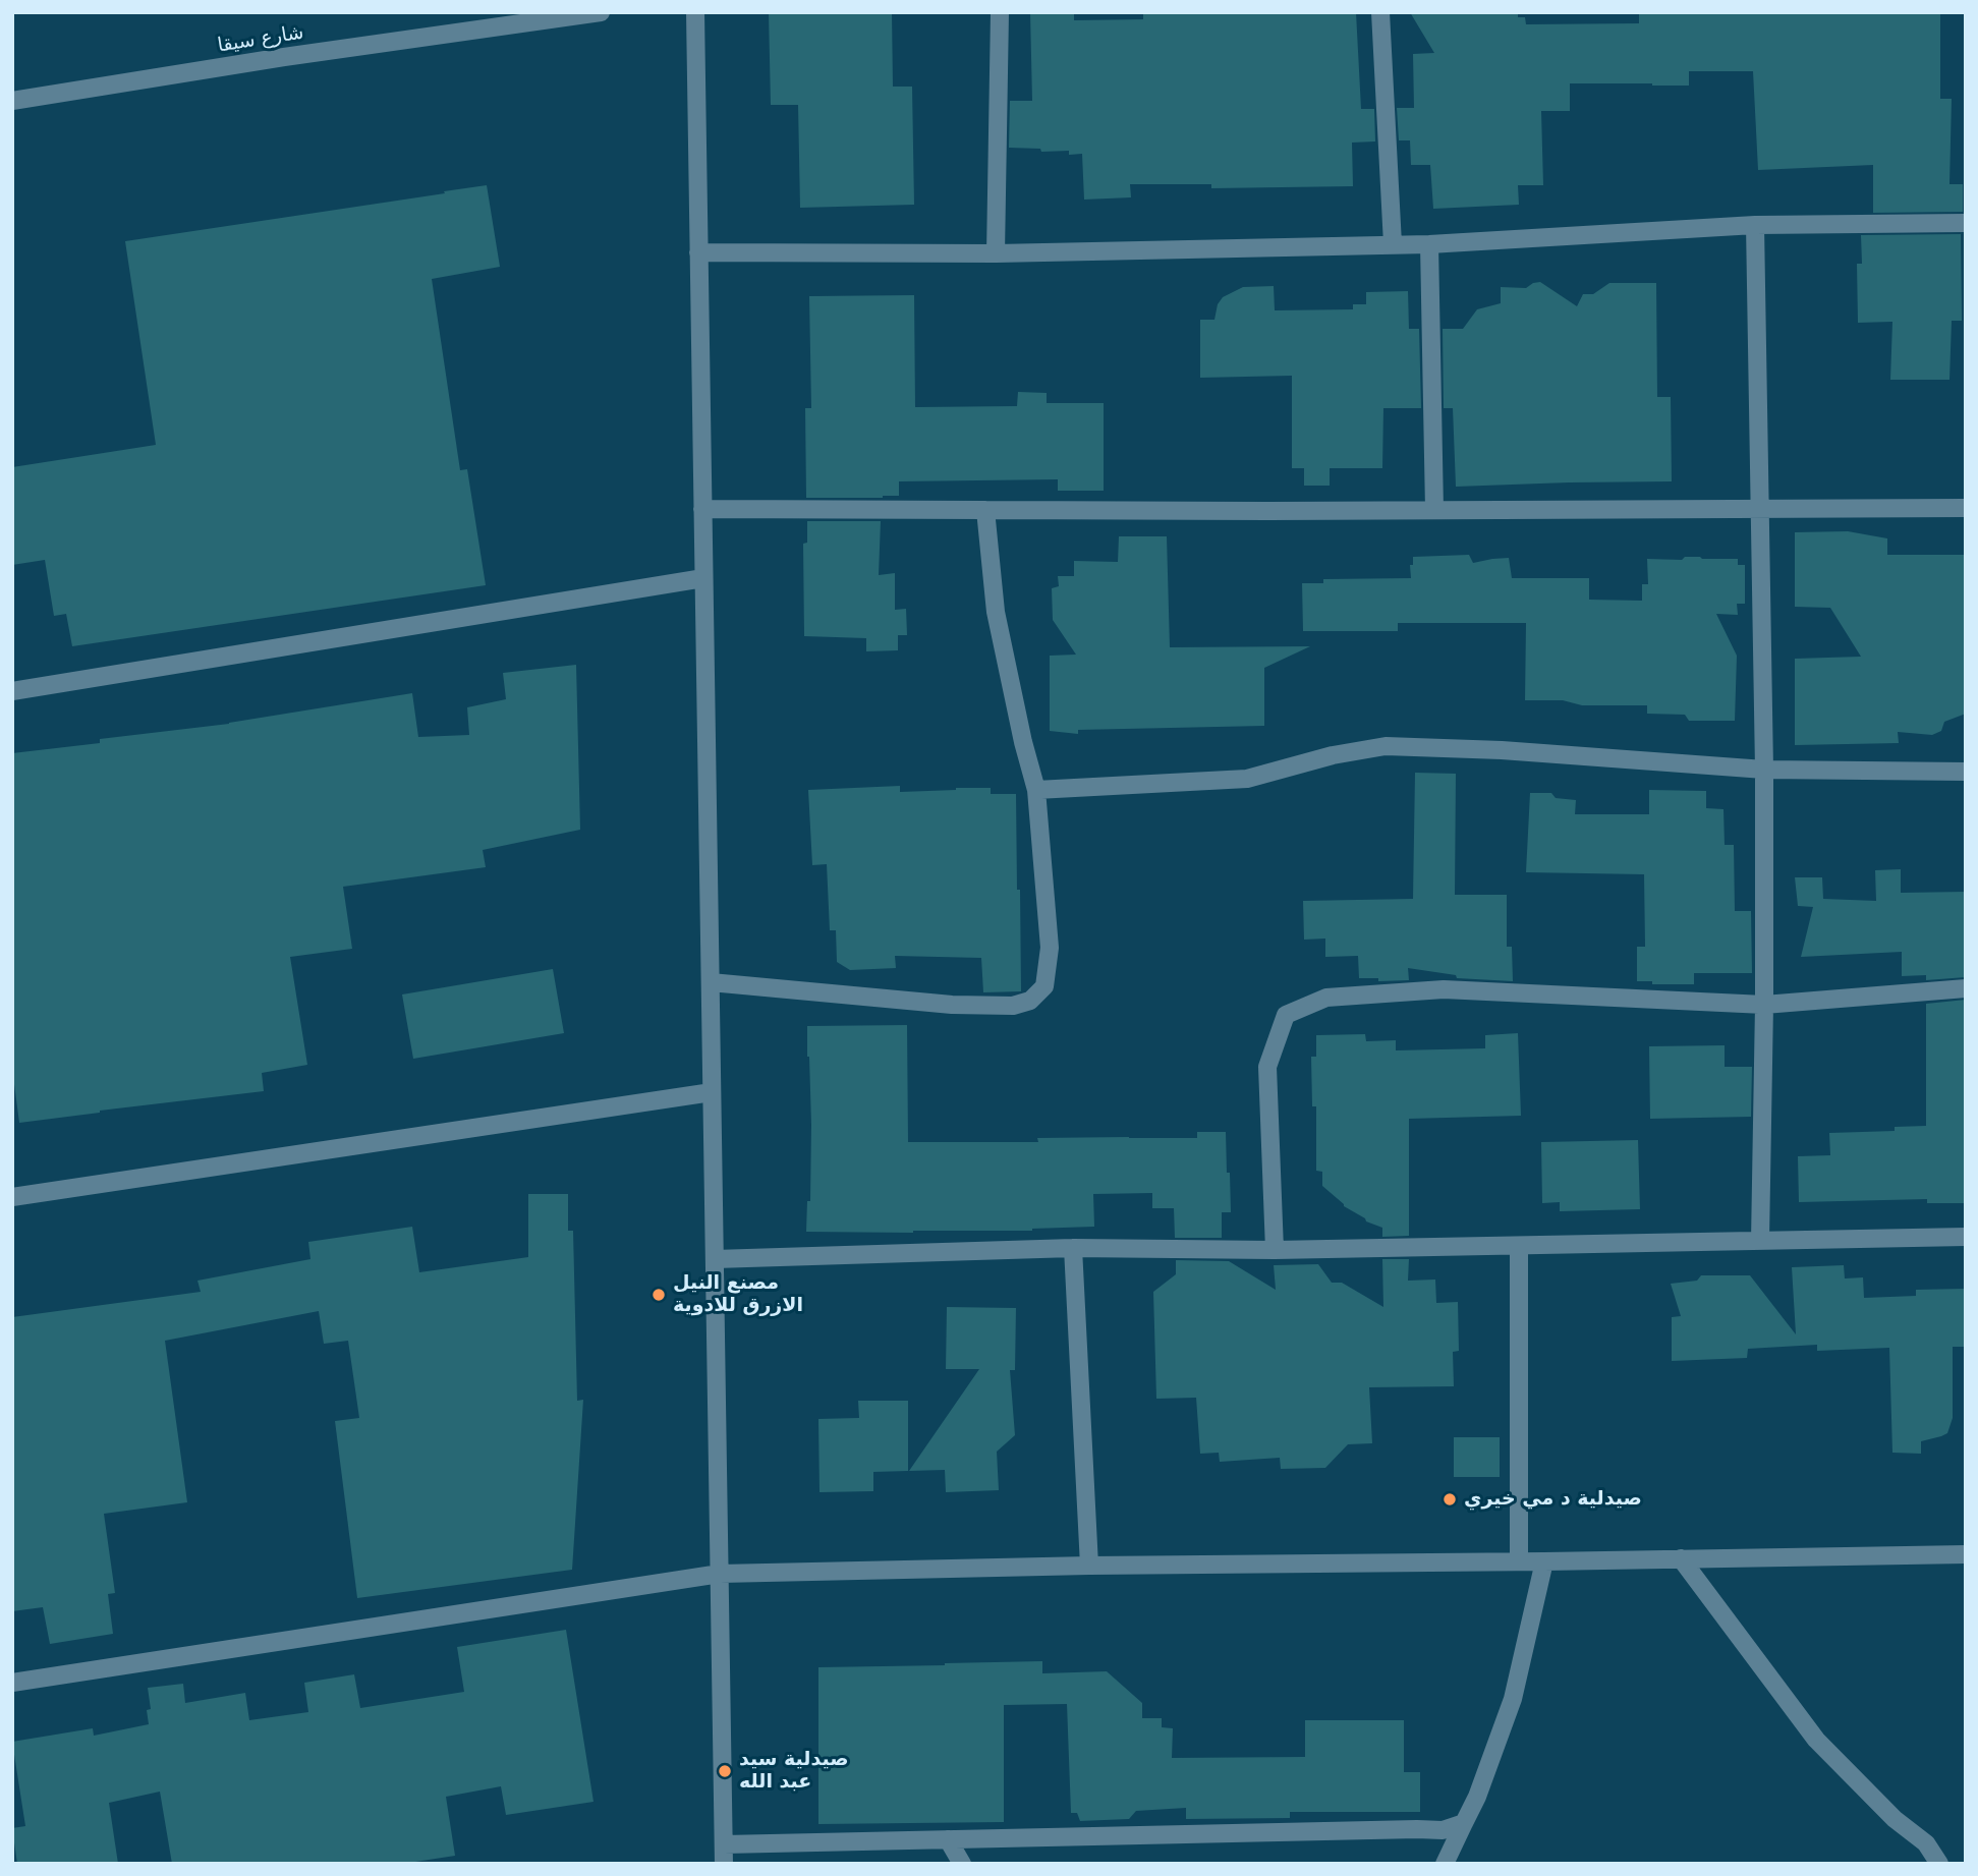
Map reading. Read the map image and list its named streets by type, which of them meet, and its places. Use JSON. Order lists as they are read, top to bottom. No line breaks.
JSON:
{"streets":{"street":["شارع سيقا"]},"places":["مصنع النيل الازرق للادوية","صيدلية د مي خيري","صيدلية سيد عبد الله"]}
